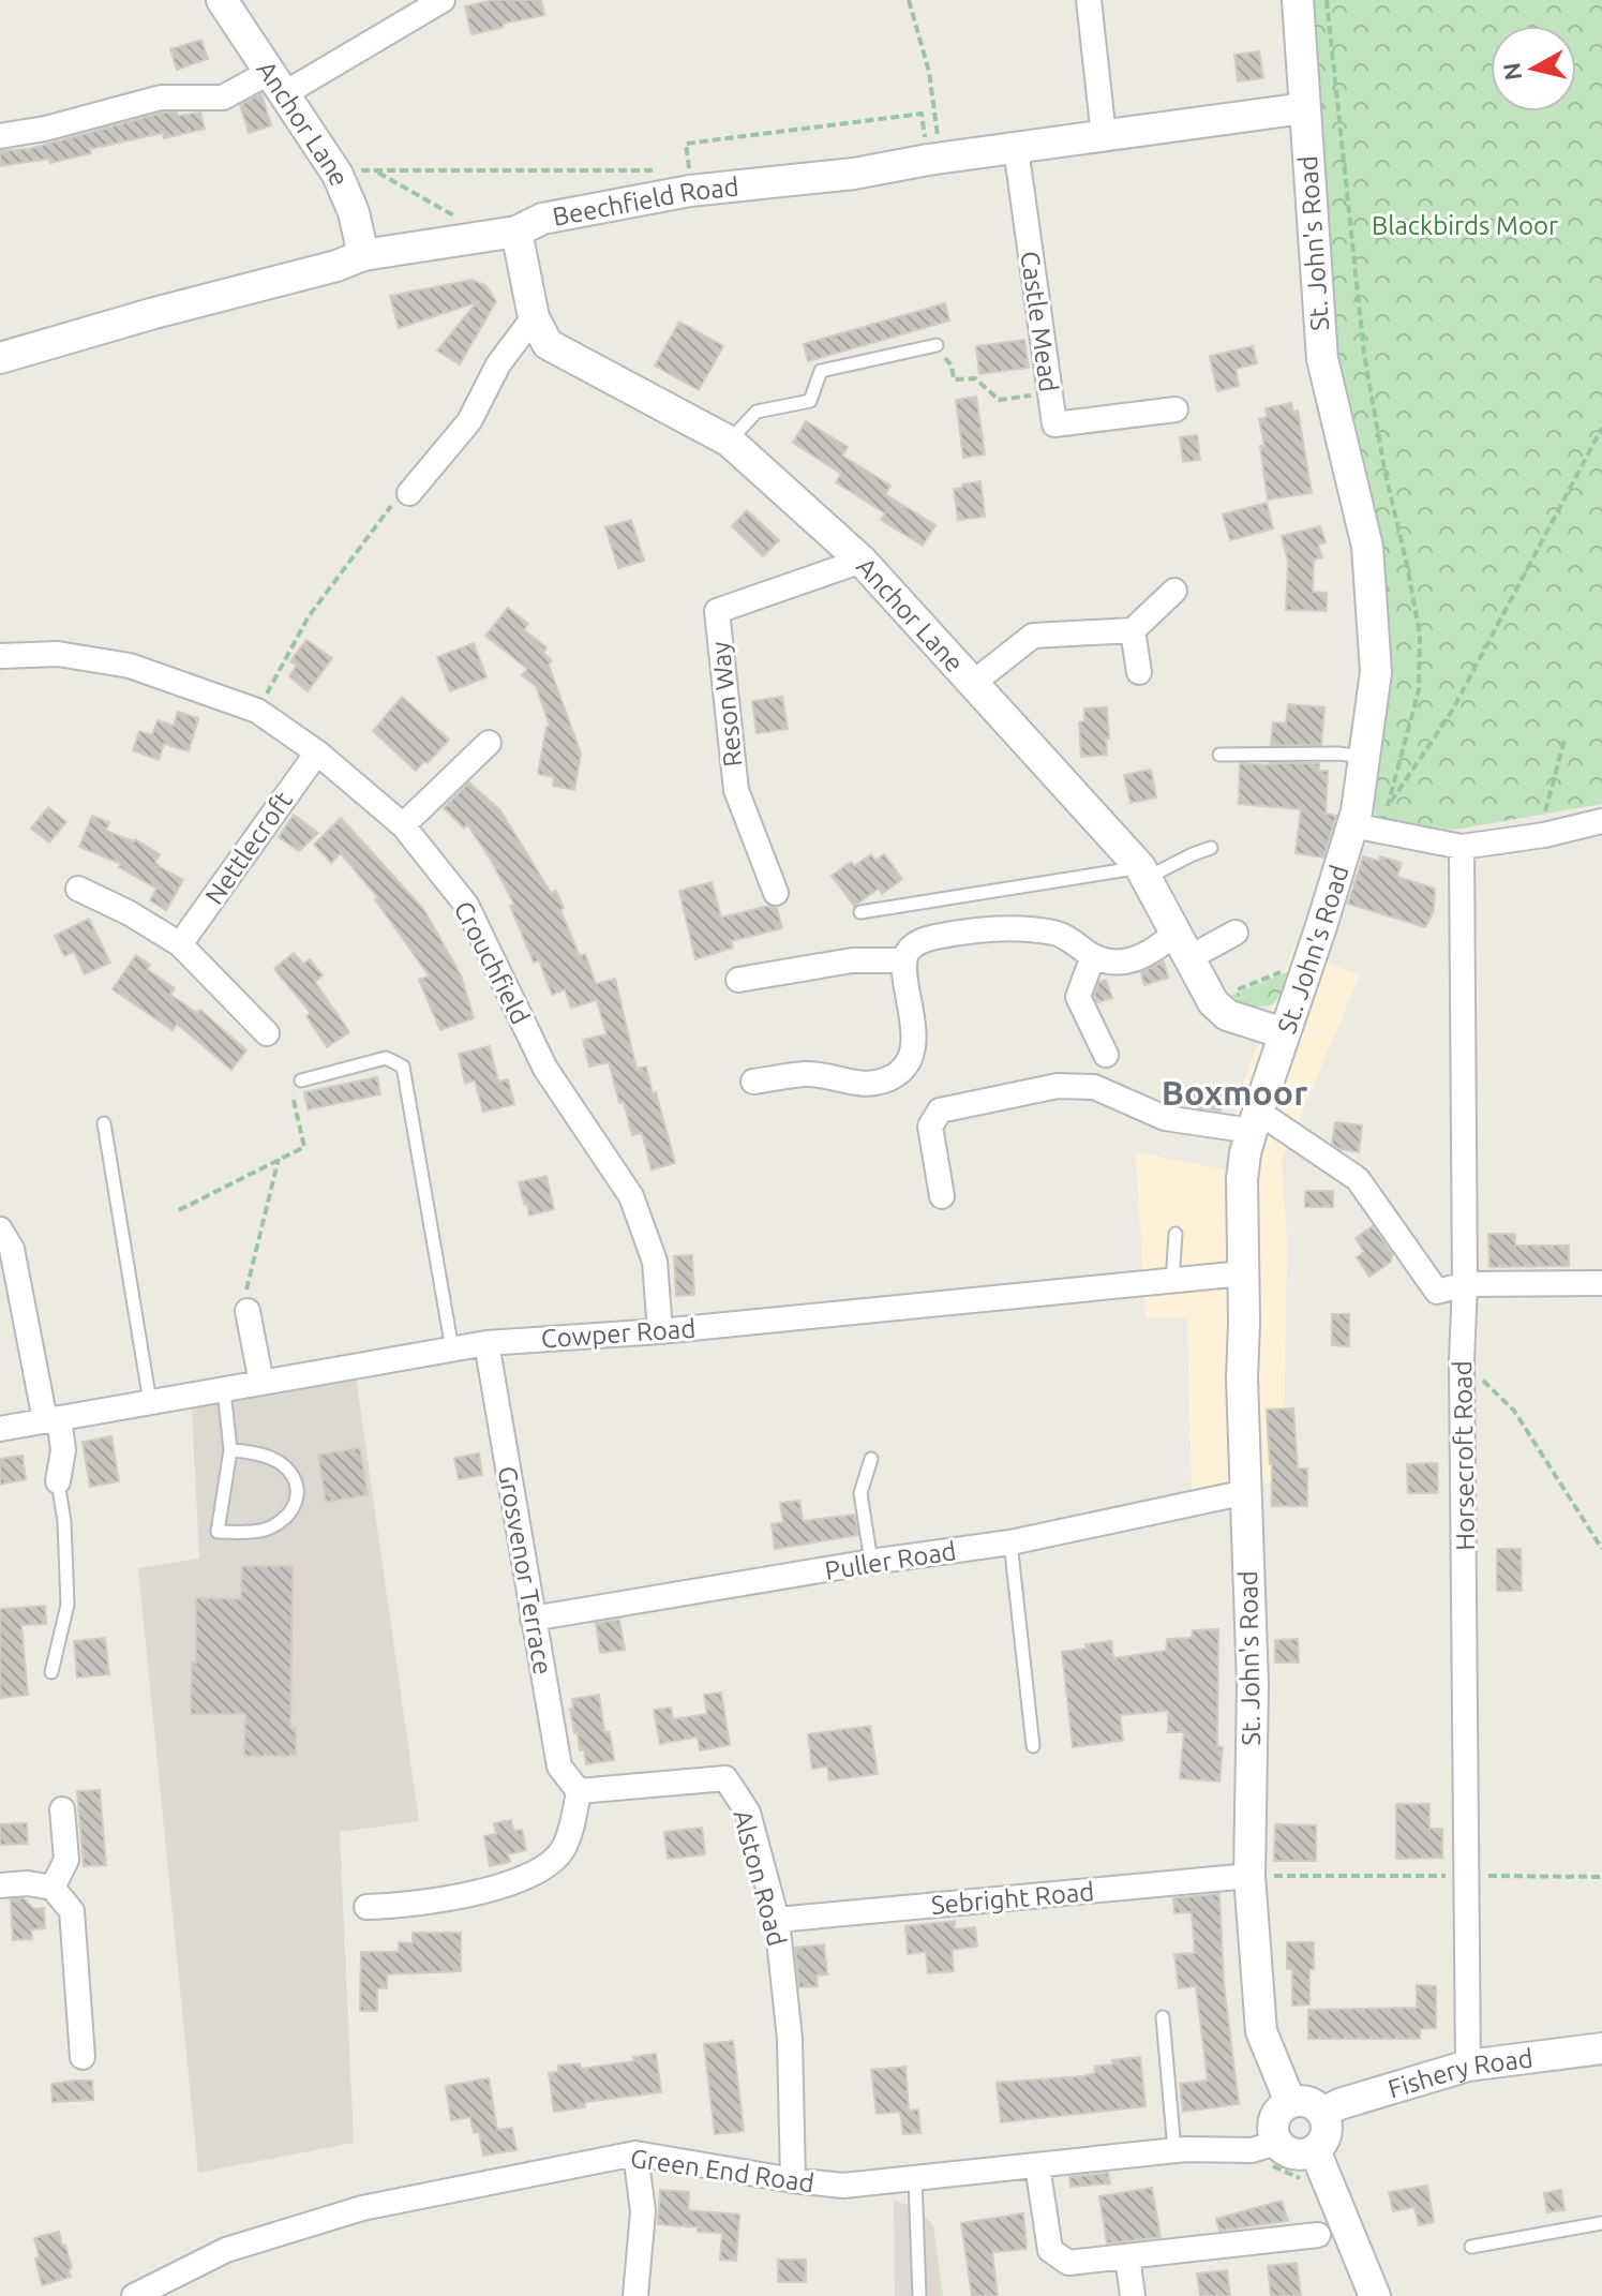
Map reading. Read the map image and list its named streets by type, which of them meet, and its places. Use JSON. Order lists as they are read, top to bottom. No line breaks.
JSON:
{"streets":{"street":["Anchor Lane","Beechfield Road","St. John's Road","Castle Mead","Reson Way","Nettlecroft","Crouchfield","Cowper Road","Horsecroft Road","Puller Road","Grosvenor Terrace","Alston Road","Sebright Road","Fishery Road","Green End Road"]},"crossings":[["Anchor Lane","Beechfield Road"],["Anchor Lane","Reson Way"],["Beechfield Road","St. John's Road"],["Beechfield Road","Castle Mead"],["St. John's Road","Cowper Road"],["St. John's Road","Puller Road"],["St. John's Road","Sebright Road"],["St. John's Road","Fishery Road"],["St. John's Road","Green End Road"],["Nettlecroft","Crouchfield"],["Crouchfield","Cowper Road"],["Cowper Road","Grosvenor Terrace"],["Horsecroft Road","Fishery Road"],["Puller Road","Grosvenor Terrace"],["Grosvenor Terrace","Alston Road"],["Alston Road","Sebright Road"],["Alston Road","Green End Road"],["Fishery Road","Green End Road"]],"districts":["Boxmoor"],"parks":["Blackbirds Moor"],"north":"left"}
